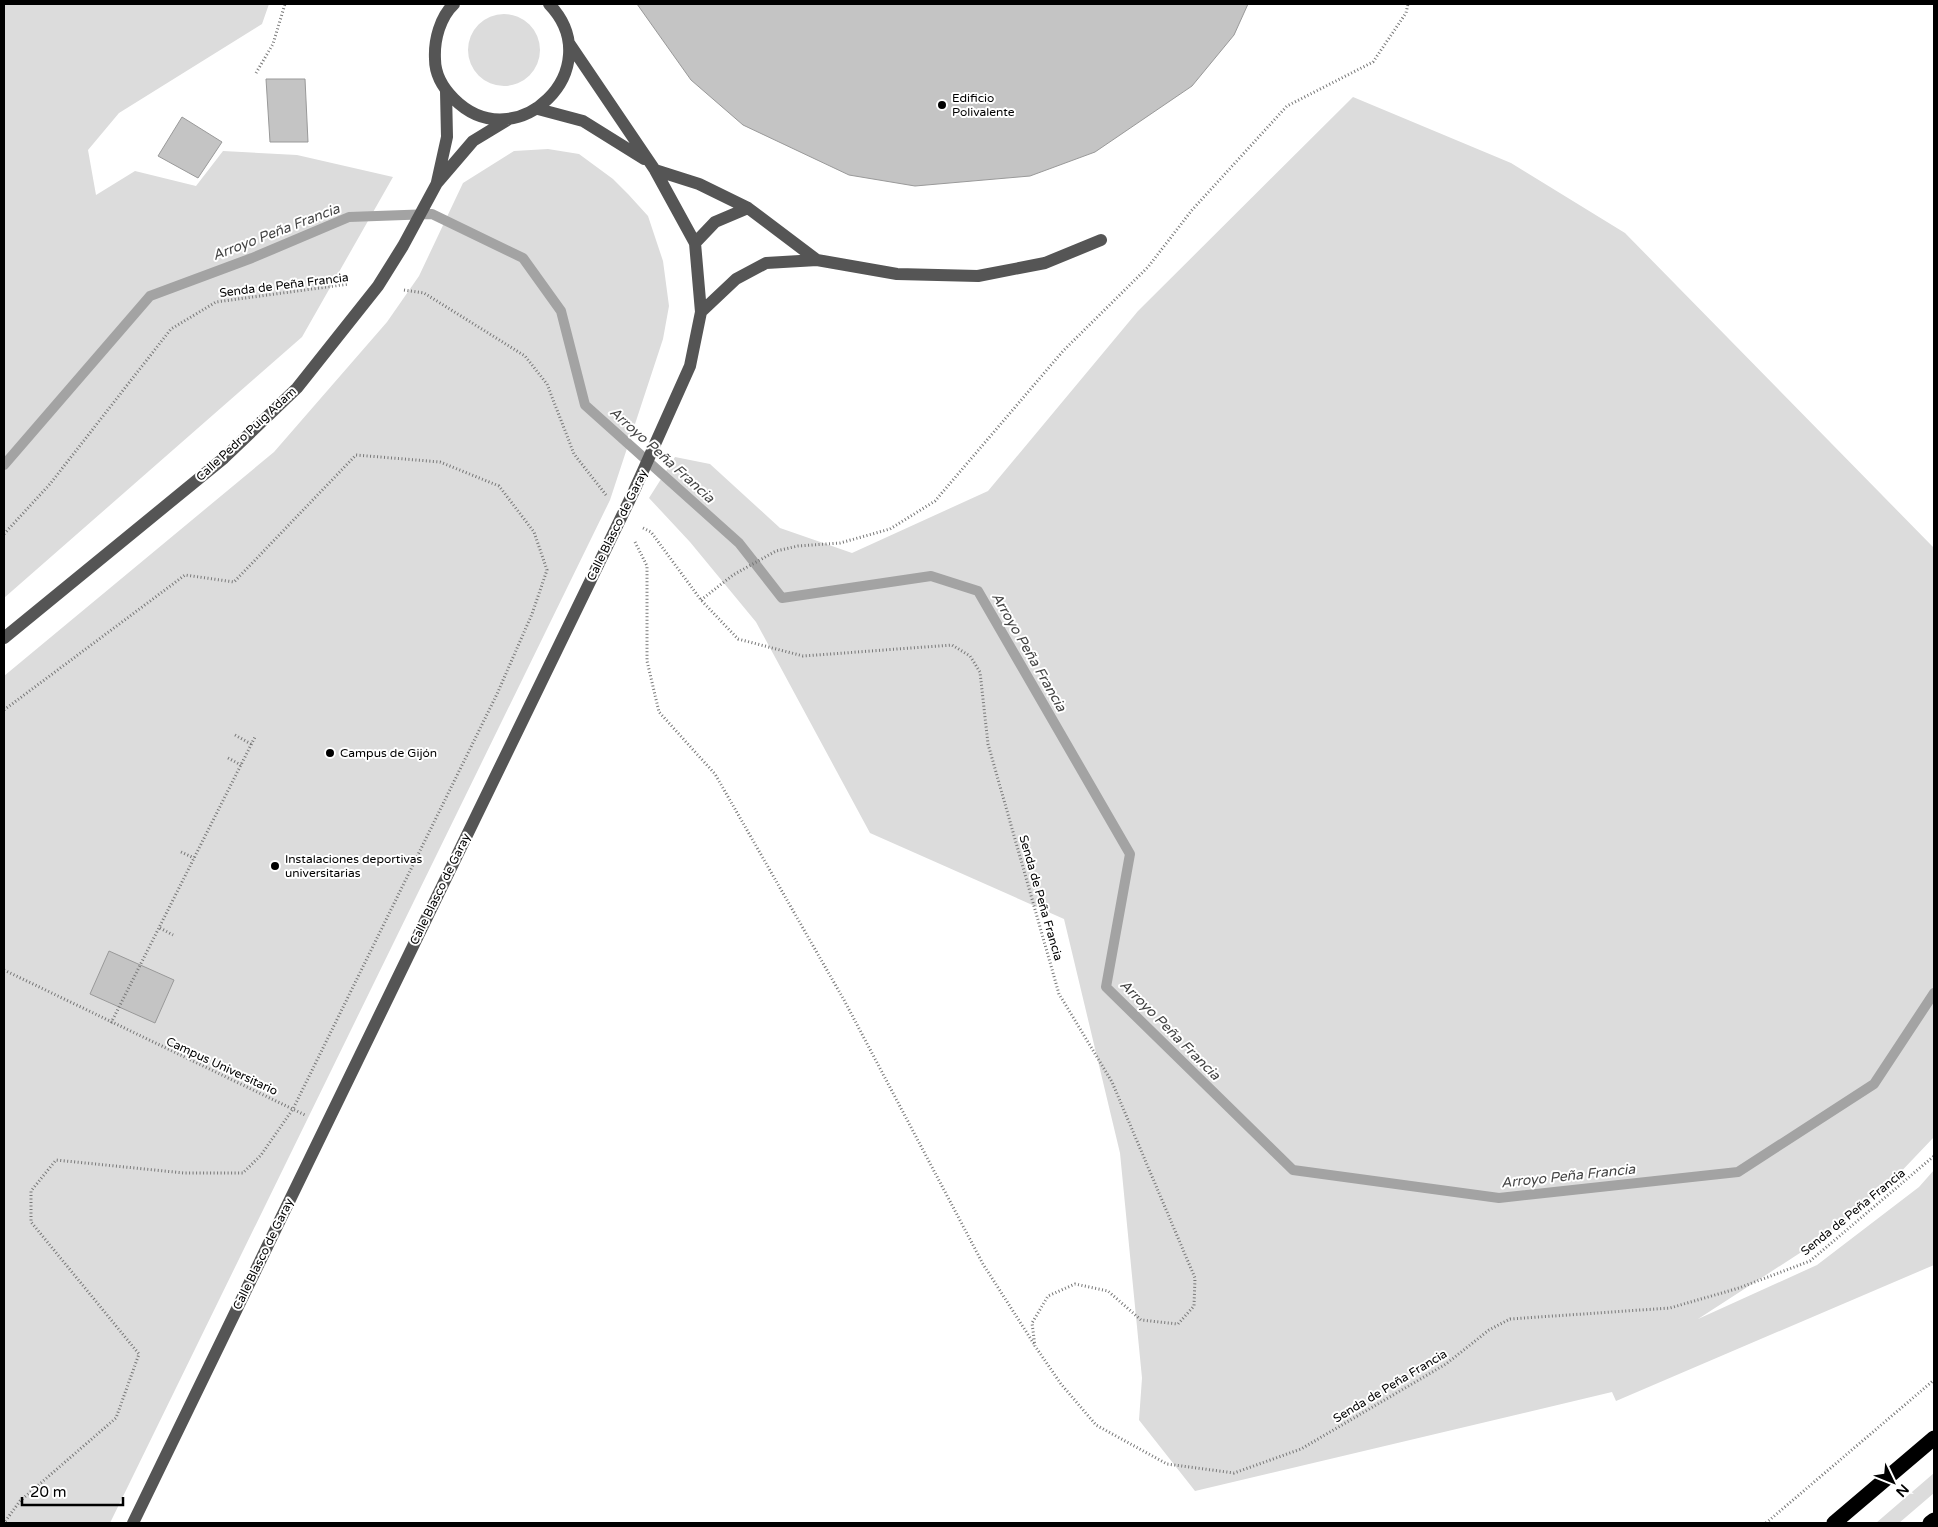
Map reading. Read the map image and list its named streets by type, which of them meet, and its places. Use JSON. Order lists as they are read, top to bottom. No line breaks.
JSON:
{"streets":{"street":["Calle Pedro Puig Adam","Calle Blasco de Garay"],"path":["Senda de Peña Francia","Campus Universitario"]},"crossings":[["Senda de Peña Francia","Calle Pedro Puig Adam"],["Senda de Peña Francia","Calle Blasco de Garay"],["Calle Blasco de Garay","Campus Universitario"]],"water":["Arroyo Peña Francia"],"places":["Edificio Polivalente","Campus de Gijón","Instalaciones deportivas universitarias"],"scale_bar":"20 m","north":"bottom right"}
